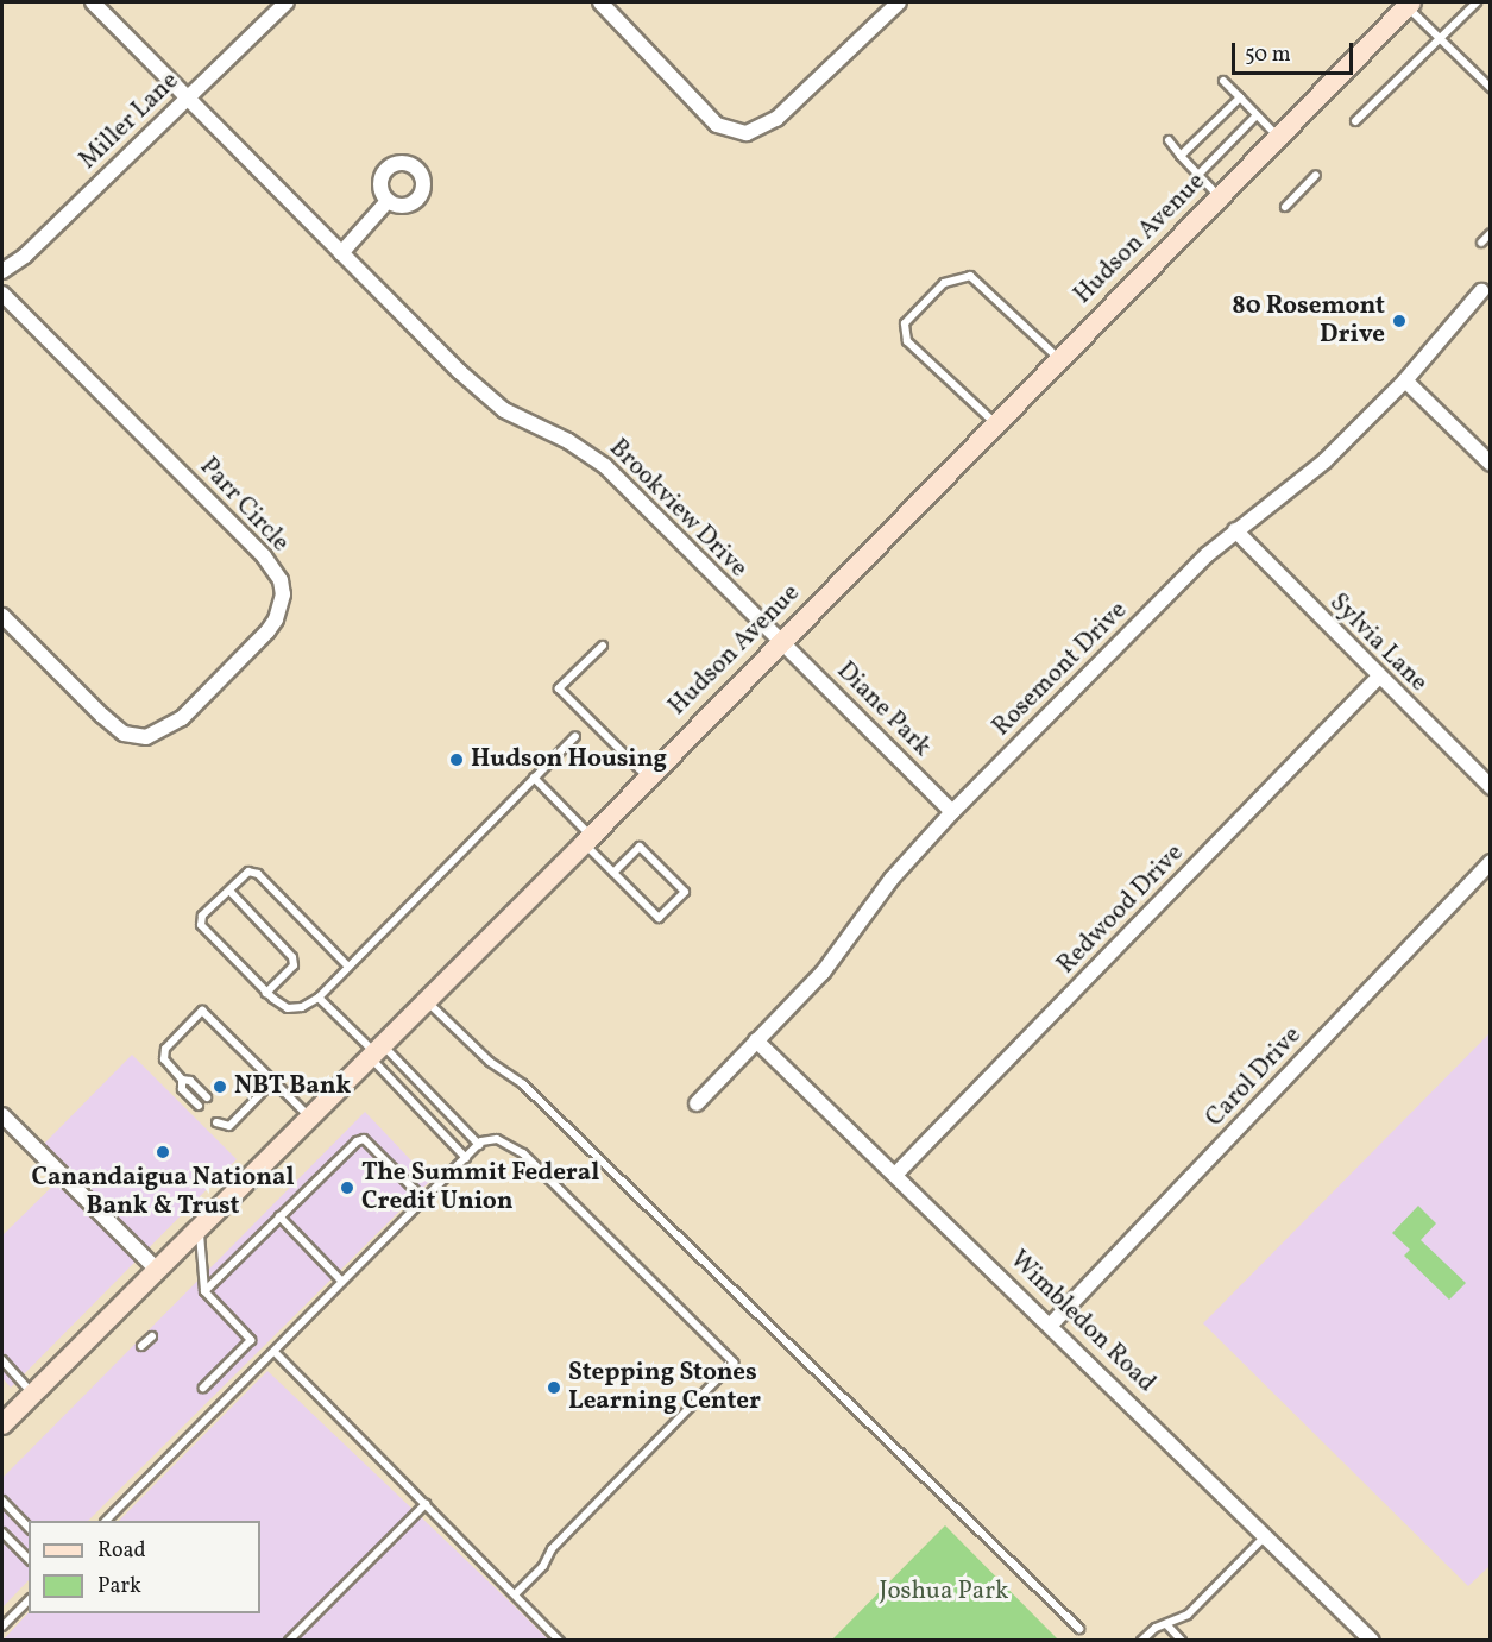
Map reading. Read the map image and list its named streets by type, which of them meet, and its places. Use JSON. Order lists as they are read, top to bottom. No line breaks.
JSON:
{"streets":{"main road":["Hudson Avenue"],"street":["Miller Lane","Parr Circle","Brookview Drive","Sylvia Lane","Rosemont Drive","Diane Park","Redwood Drive","Carol Drive","Wimbledon Road"]},"crossings":[["Miller Lane","Brookview Drive"],["Hudson Avenue","Brookview Drive"],["Hudson Avenue","Diane Park"],["Brookview Drive","Diane Park"],["Sylvia Lane","Rosemont Drive"],["Sylvia Lane","Redwood Drive"],["Rosemont Drive","Diane Park"],["Rosemont Drive","Wimbledon Road"],["Redwood Drive","Wimbledon Road"],["Carol Drive","Wimbledon Road"]],"parks":["Joshua Park"],"places":["80 Rosemont Drive","Hudson Housing","NBT Bank","Canandaigua National Bank & Trust","The Summit Federal Credit Union","Stepping Stones Learning Center"],"legend":["Road","Park"],"scale_bar":"50 m"}
